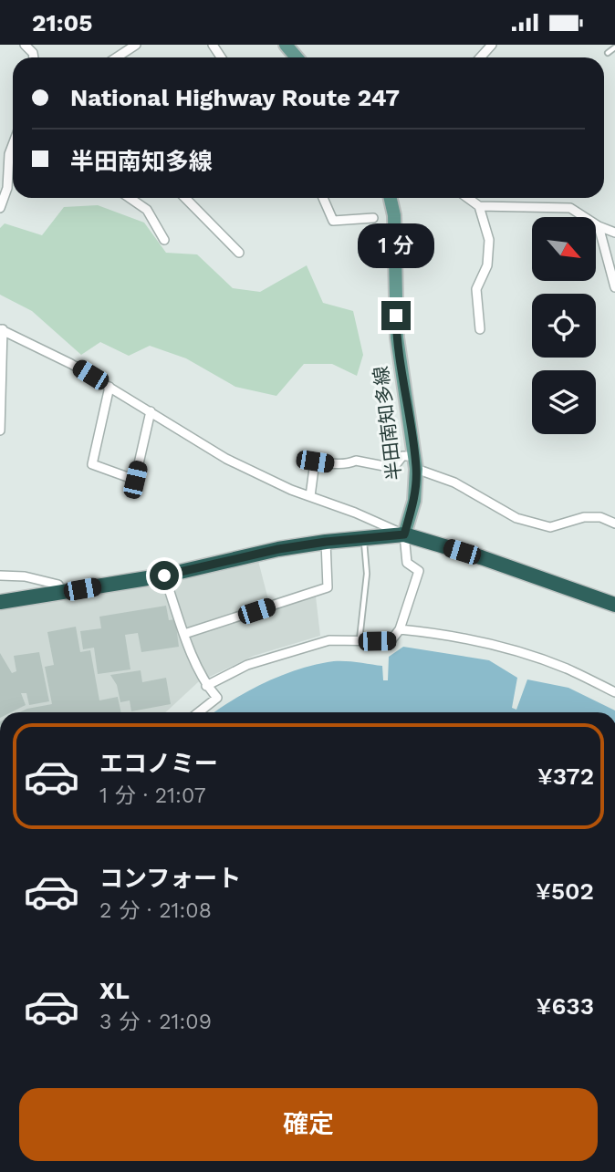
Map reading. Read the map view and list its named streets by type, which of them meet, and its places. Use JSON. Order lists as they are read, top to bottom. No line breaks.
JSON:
{"streets":{"main road":["半田南知多線"]},"north":"bottom right","page":{"status":"21:05","banner":["National Highway Route 247","半田南知多線"],"bubble":"1 分","list":[{"name":"エコノミー","note":"1 分 · 21:07","value":"¥372"},{"name":"コンフォート","note":"2 分 · 21:08","value":"¥502"},{"name":"XL","note":"3 分 · 21:09","value":"¥633"}],"buttons":"確定"}}
